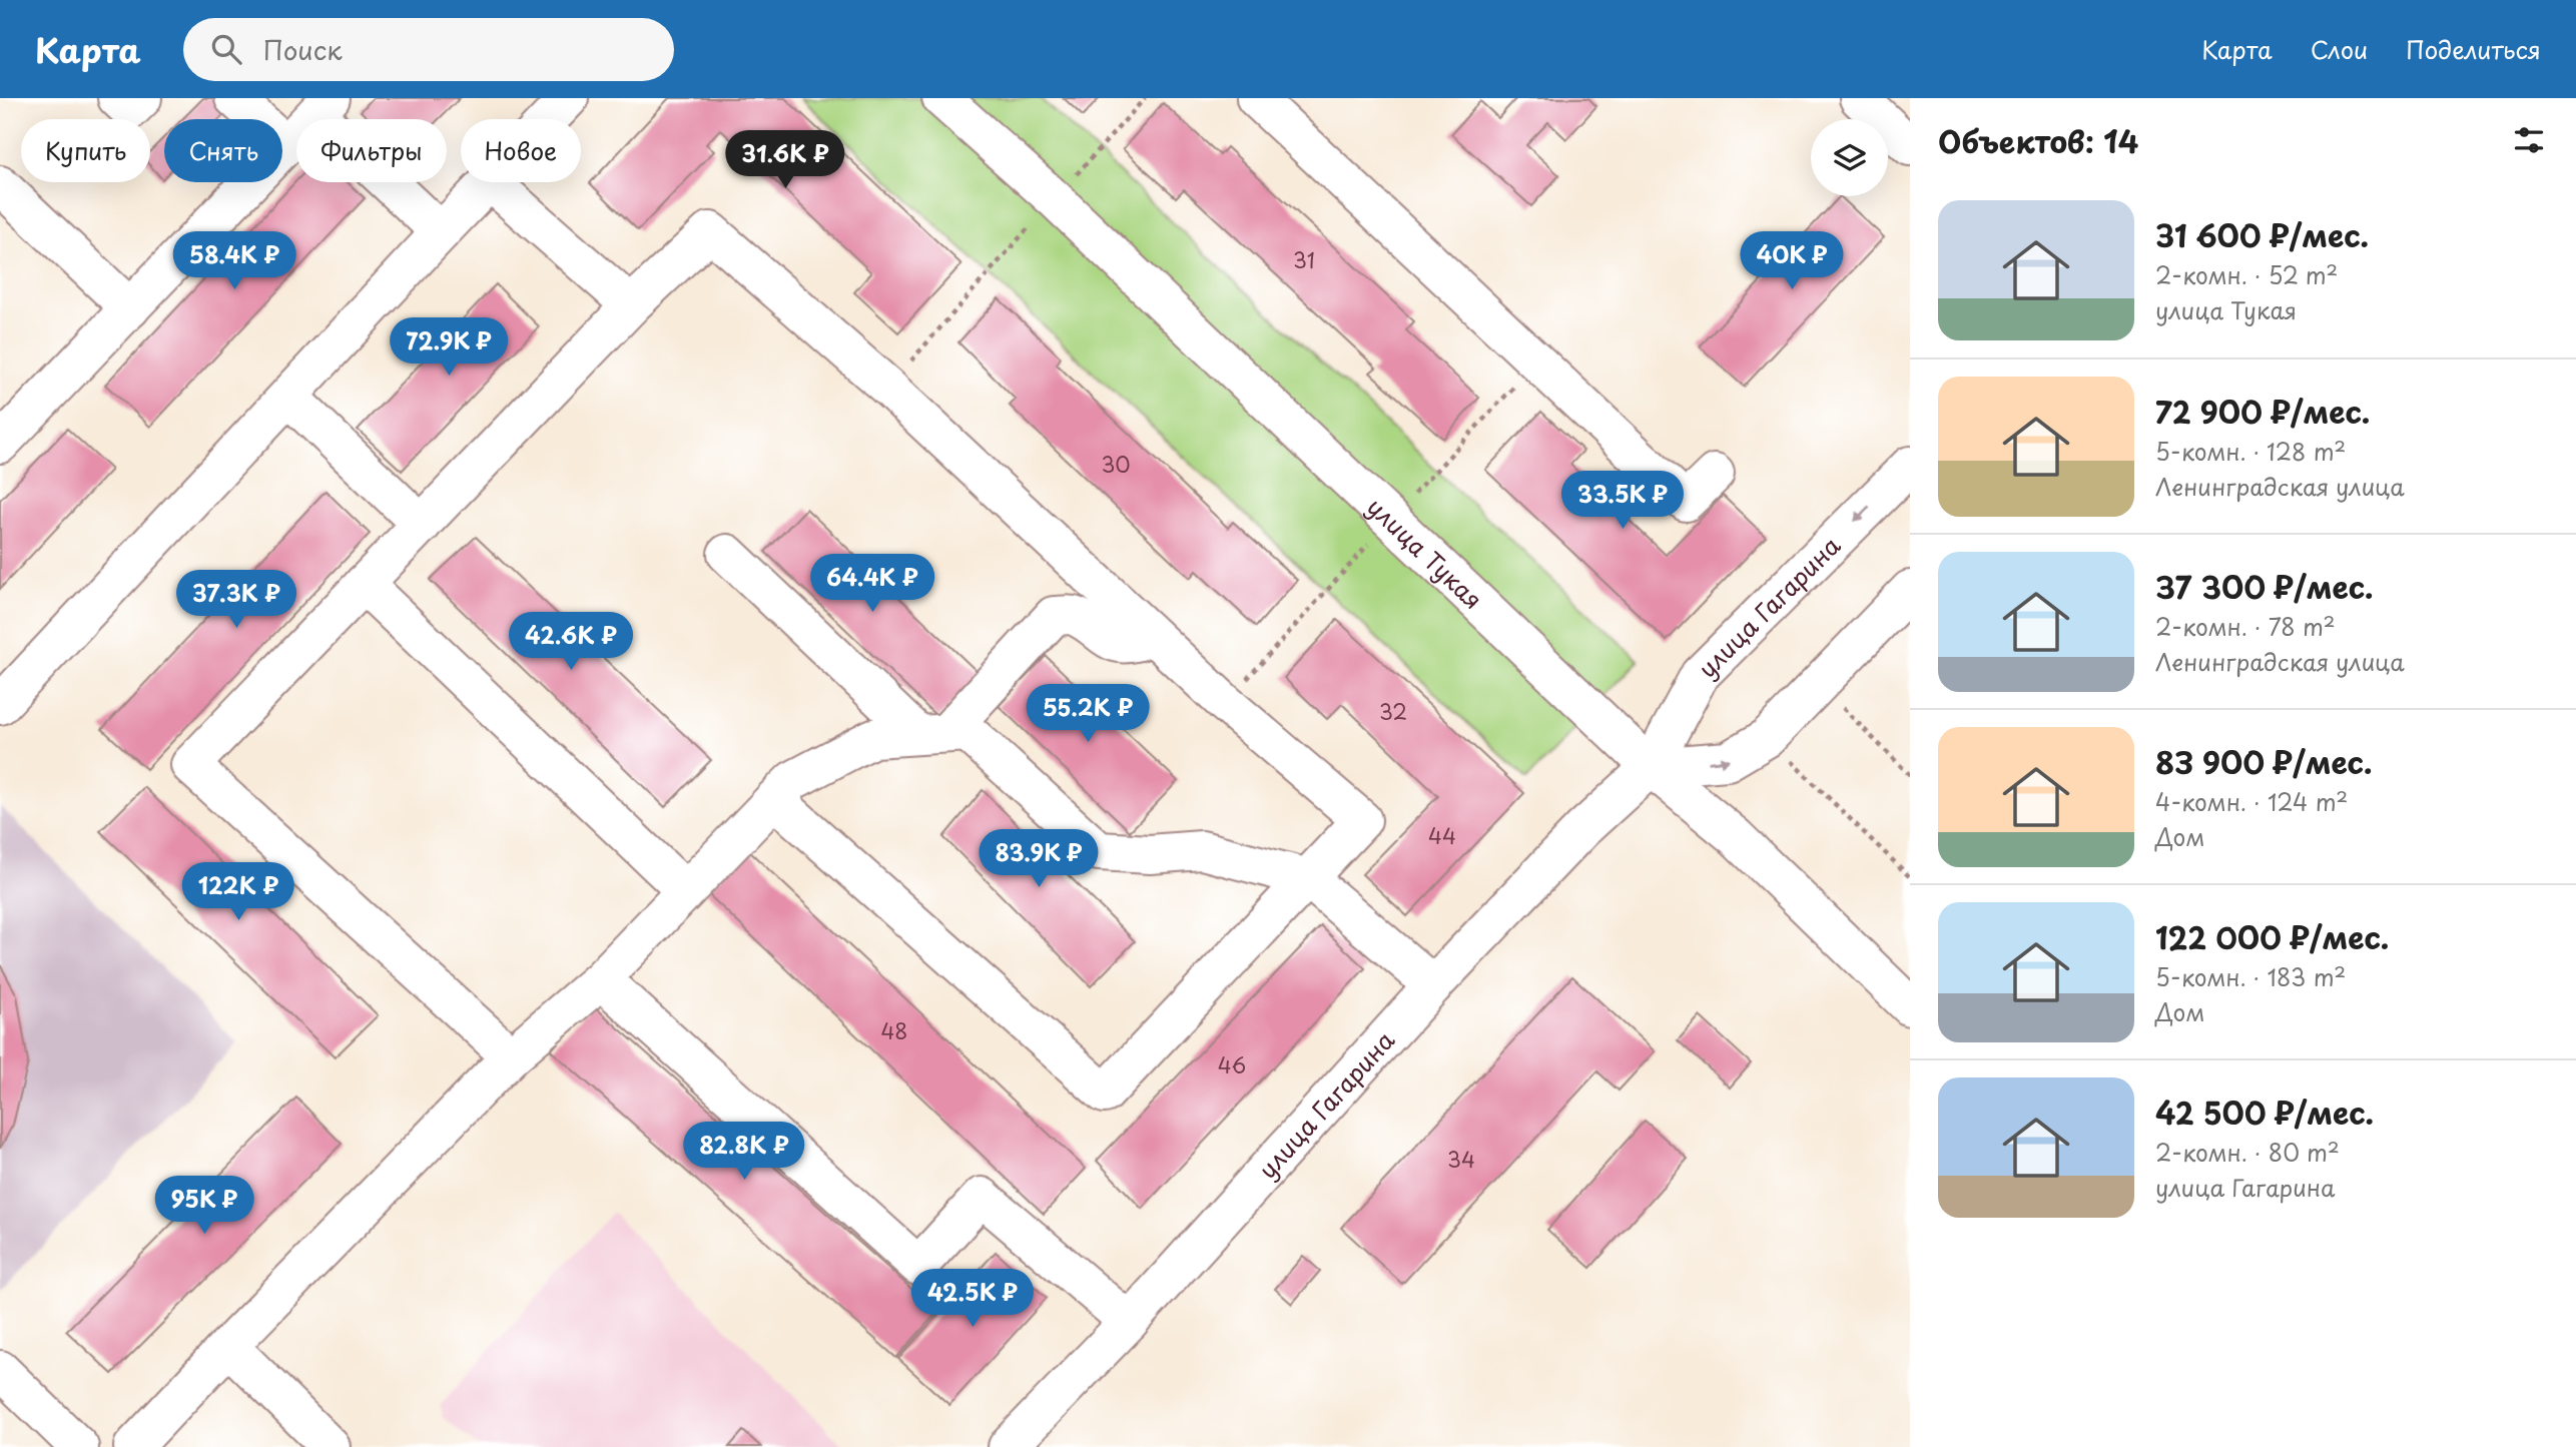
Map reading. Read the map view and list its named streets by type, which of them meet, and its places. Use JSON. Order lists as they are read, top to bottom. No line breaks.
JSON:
{"streets":{"street":["улица Тукая","улица Гагарина"]},"crossings":[["улица Тукая","улица Гагарина"]],"house_numbers":["31","30","32","44","48","46","34"],"page":{"header":"Карта","search":"Поиск","nav":["Карта","Слои","Поделиться"],"heading":"Объектов: 14","chip":["Купить","Снять","Фильтры","Новое"],"price":["31.6K ₽","58.4K ₽","40K ₽","72.9K ₽","33.5K ₽","64.4K ₽","37.3K ₽","42.6K ₽","55.2K ₽","83.9K ₽","122K ₽","82.8K ₽","95K ₽","42.5K ₽"],"list":[{"name":"31 600 ₽/мес.","note":"2-комн. · 52 m² · улица Тукая"},{"name":"72 900 ₽/мес.","note":"5-комн. · 128 m² · Ленинградская улица"},{"name":"37 300 ₽/мес.","note":"2-комн. · 78 m² · Ленинградская улица"},{"name":"83 900 ₽/мес.","note":"4-комн. · 124 m² · Дом"},{"name":"122 000 ₽/мес.","note":"5-комн. · 183 m² · Дом"},{"name":"42 500 ₽/мес.","note":"2-комн. · 80 m² · улица Гагарина"}]}}
